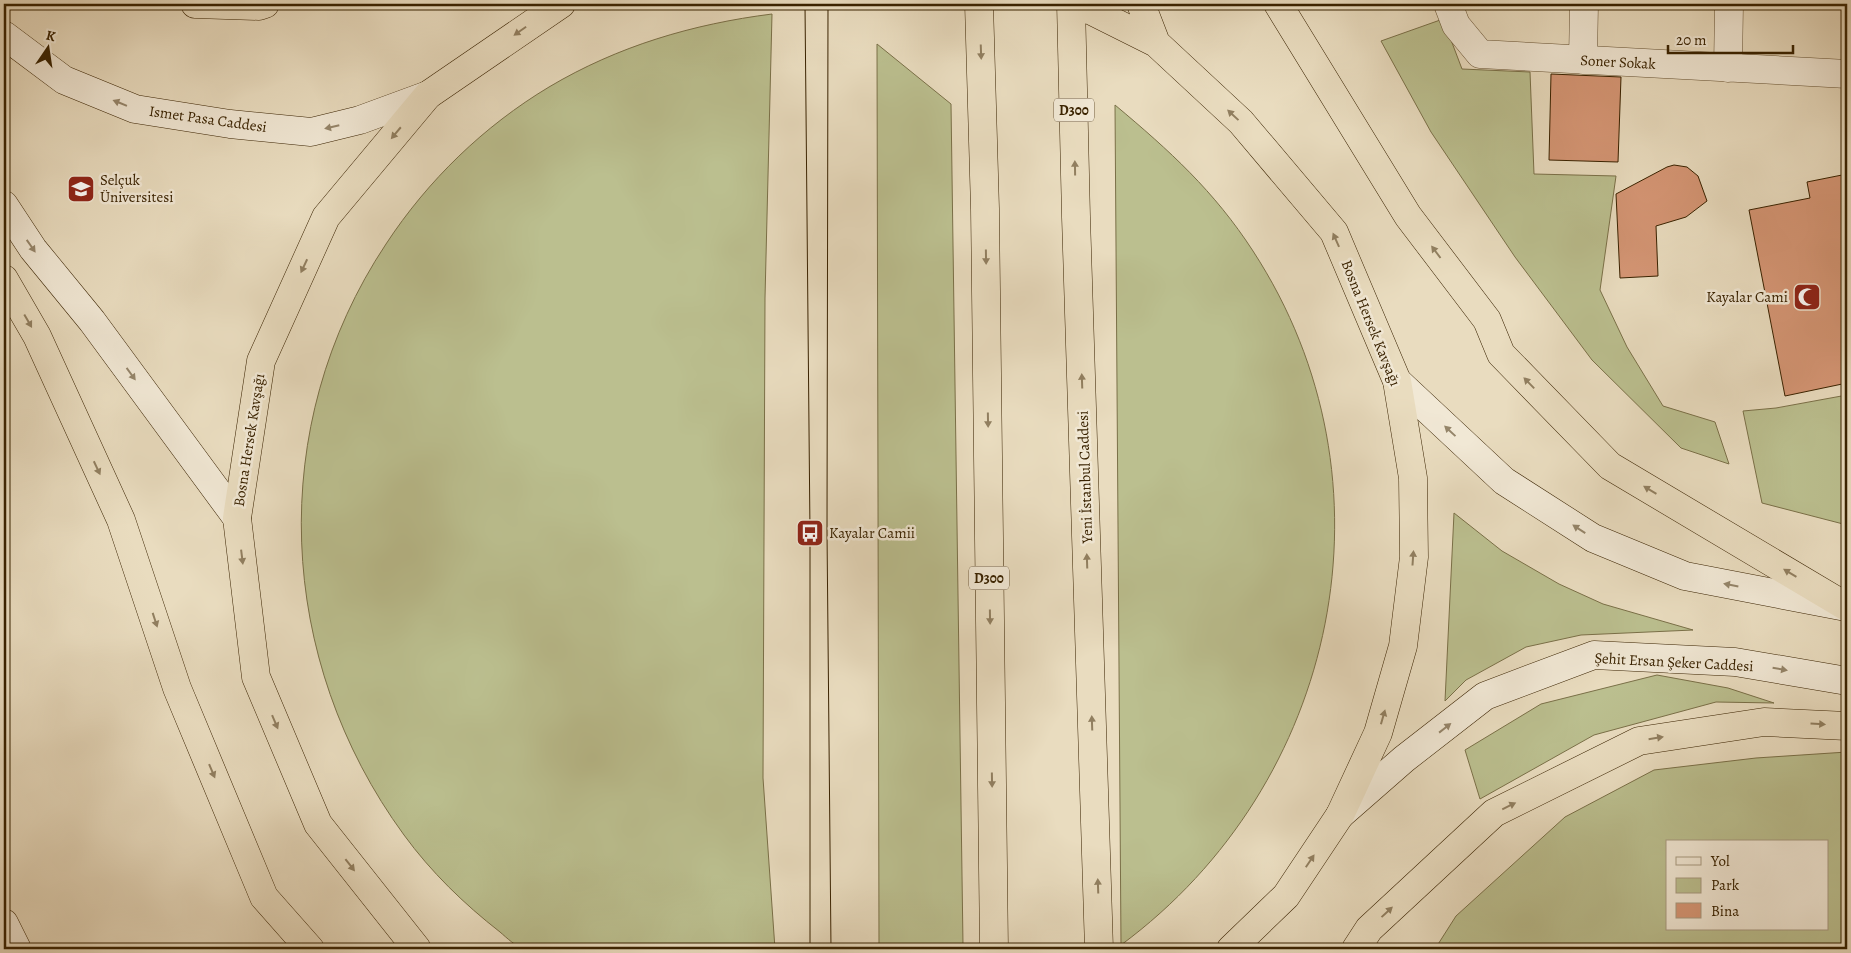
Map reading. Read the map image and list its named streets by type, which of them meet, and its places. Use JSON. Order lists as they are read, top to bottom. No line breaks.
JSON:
{"streets":{"highway":["D300","Bosna Hersek Kavşağı","Yeni İstanbul Caddesi"],"street":["Soner Sokak","Ismet Pasa Caddesi","Şehit Ersan Şeker Caddesi"]},"crossings":[["Ismet Pasa Caddesi","Bosna Hersek Kavşağı"],["Bosna Hersek Kavşağı","Şehit Ersan Şeker Caddesi"]],"one_way":["Ismet Pasa Caddesi","Şehit Ersan Şeker Caddesi"],"places":{"school or university":["Selçuk Üniversitesi"],"mosque":["Kayalar Cami"],"bus stop":["Kayalar Camii"]},"legend":["Yol","Park","Bina"],"scale_bar":"20 m","north":"top"}
